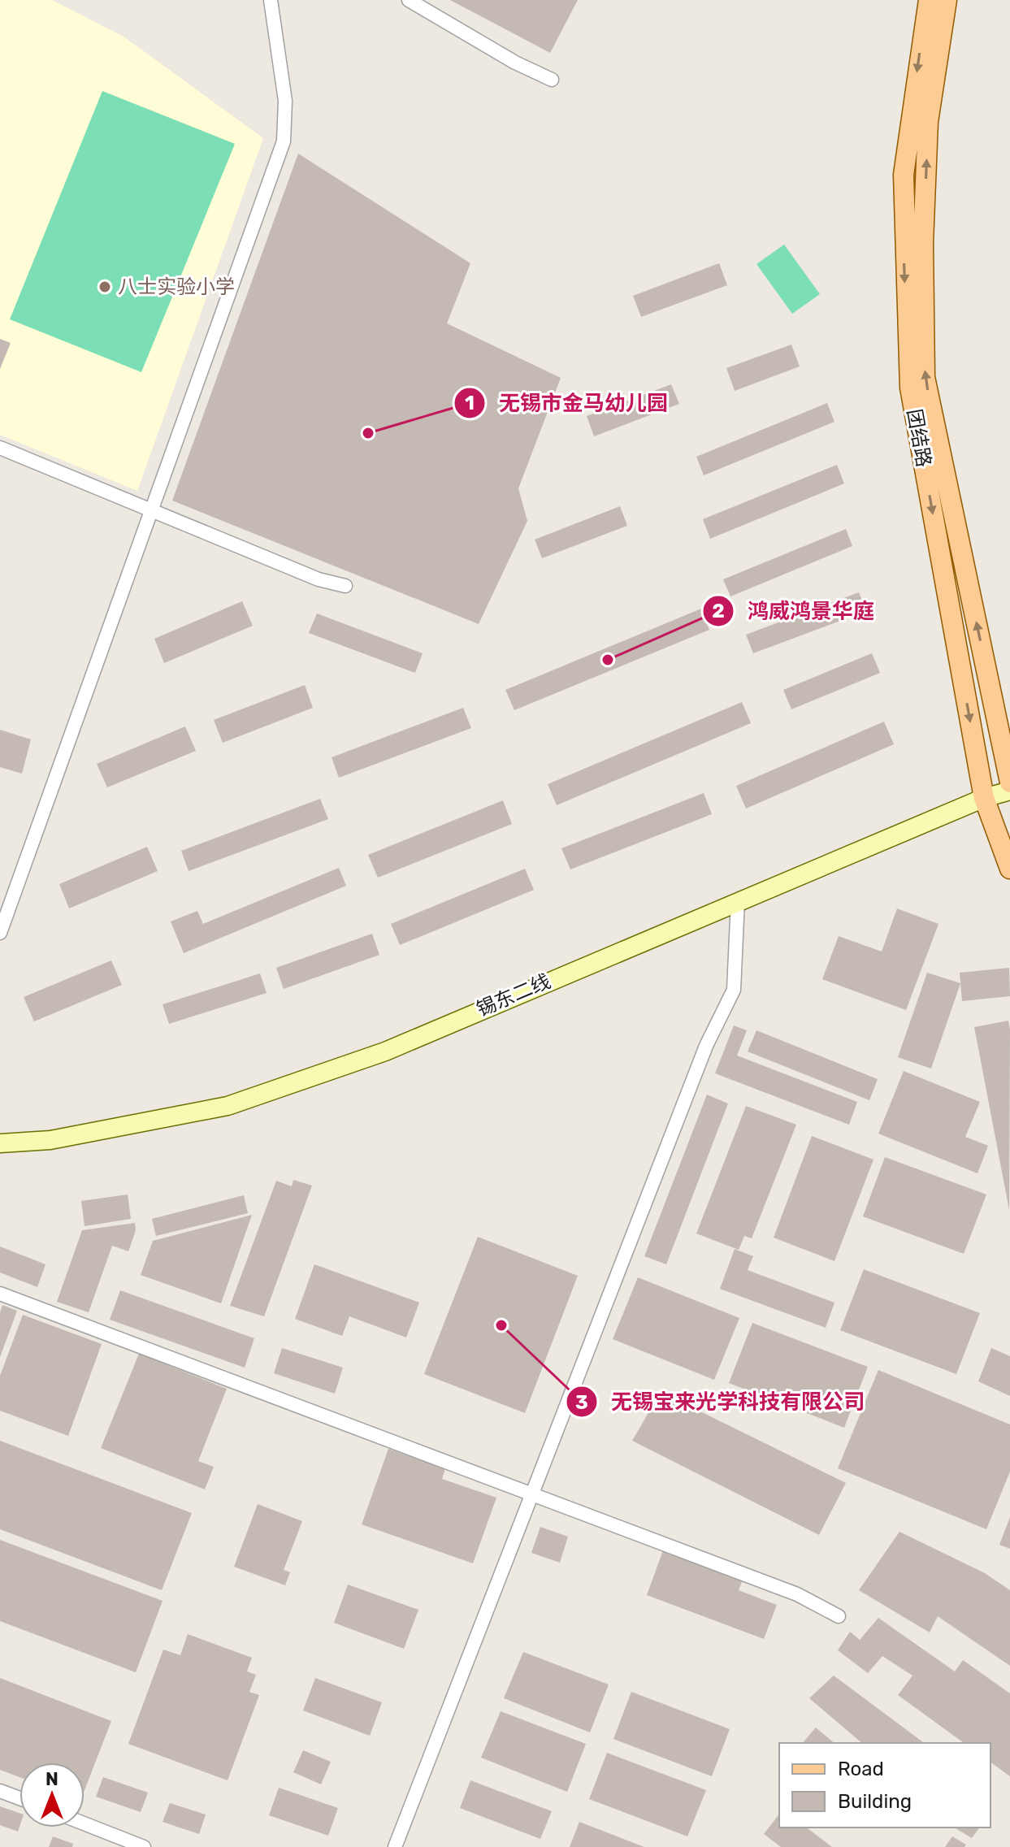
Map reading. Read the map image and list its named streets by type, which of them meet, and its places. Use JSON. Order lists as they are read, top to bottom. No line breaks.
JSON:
{"streets":{"main road":["团结路","锡东二线"]},"crossings":[["团结路","锡东二线"]],"places":["八士实验小学","无锡市金马幼儿园","鸿威鸿景华庭","无锡宝来光学科技有限公司"],"legend":["Road","Building"],"north":"top"}
